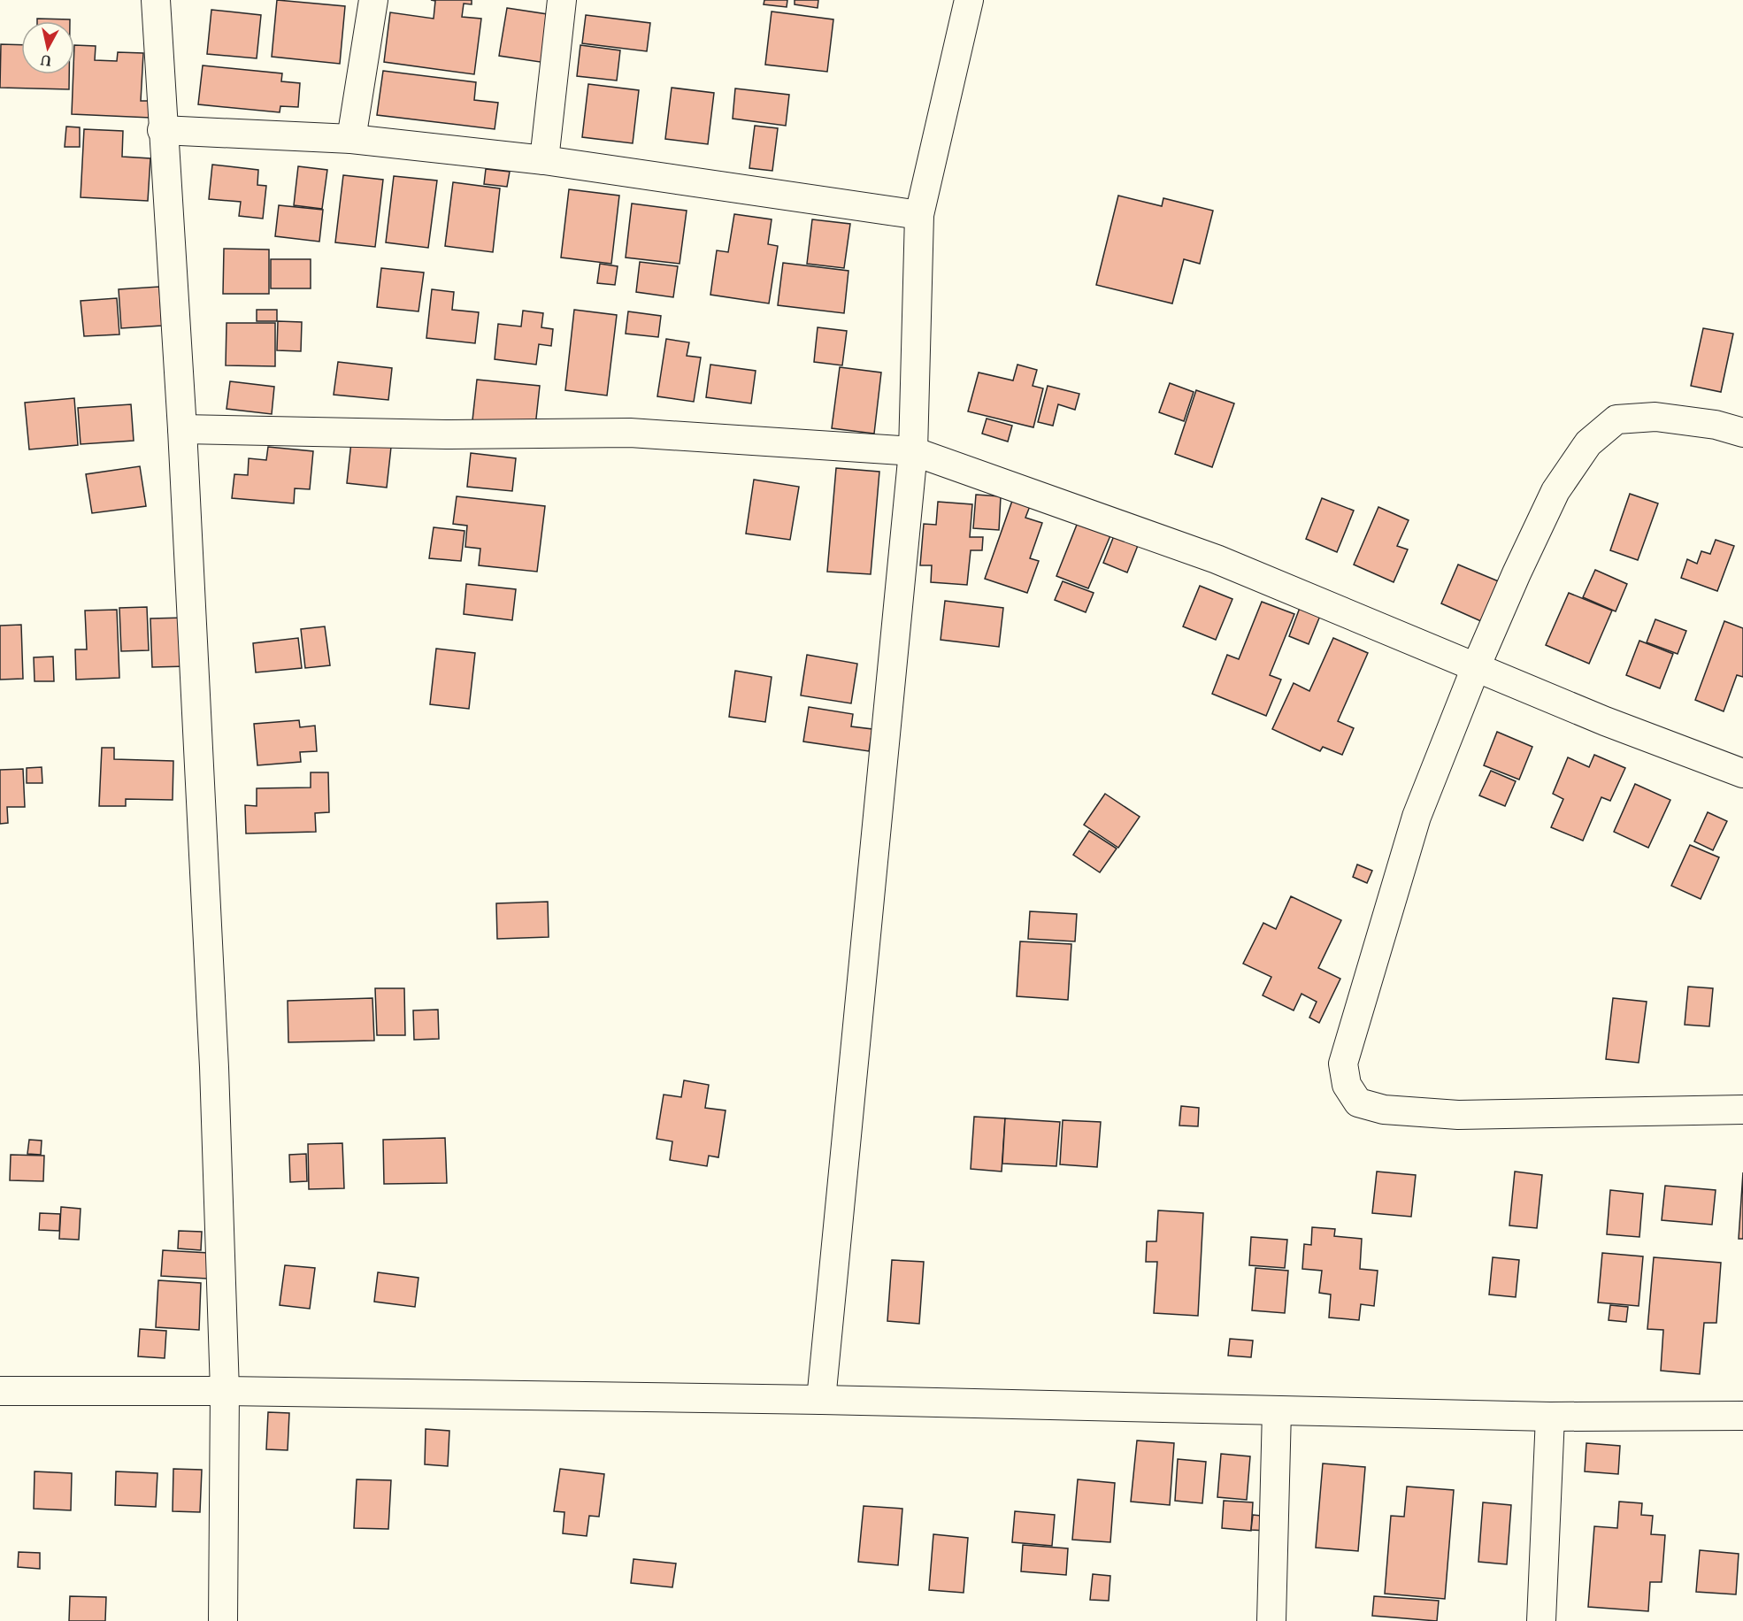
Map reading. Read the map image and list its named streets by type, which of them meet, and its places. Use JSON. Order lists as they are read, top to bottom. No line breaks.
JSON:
{"north":"bottom"}
